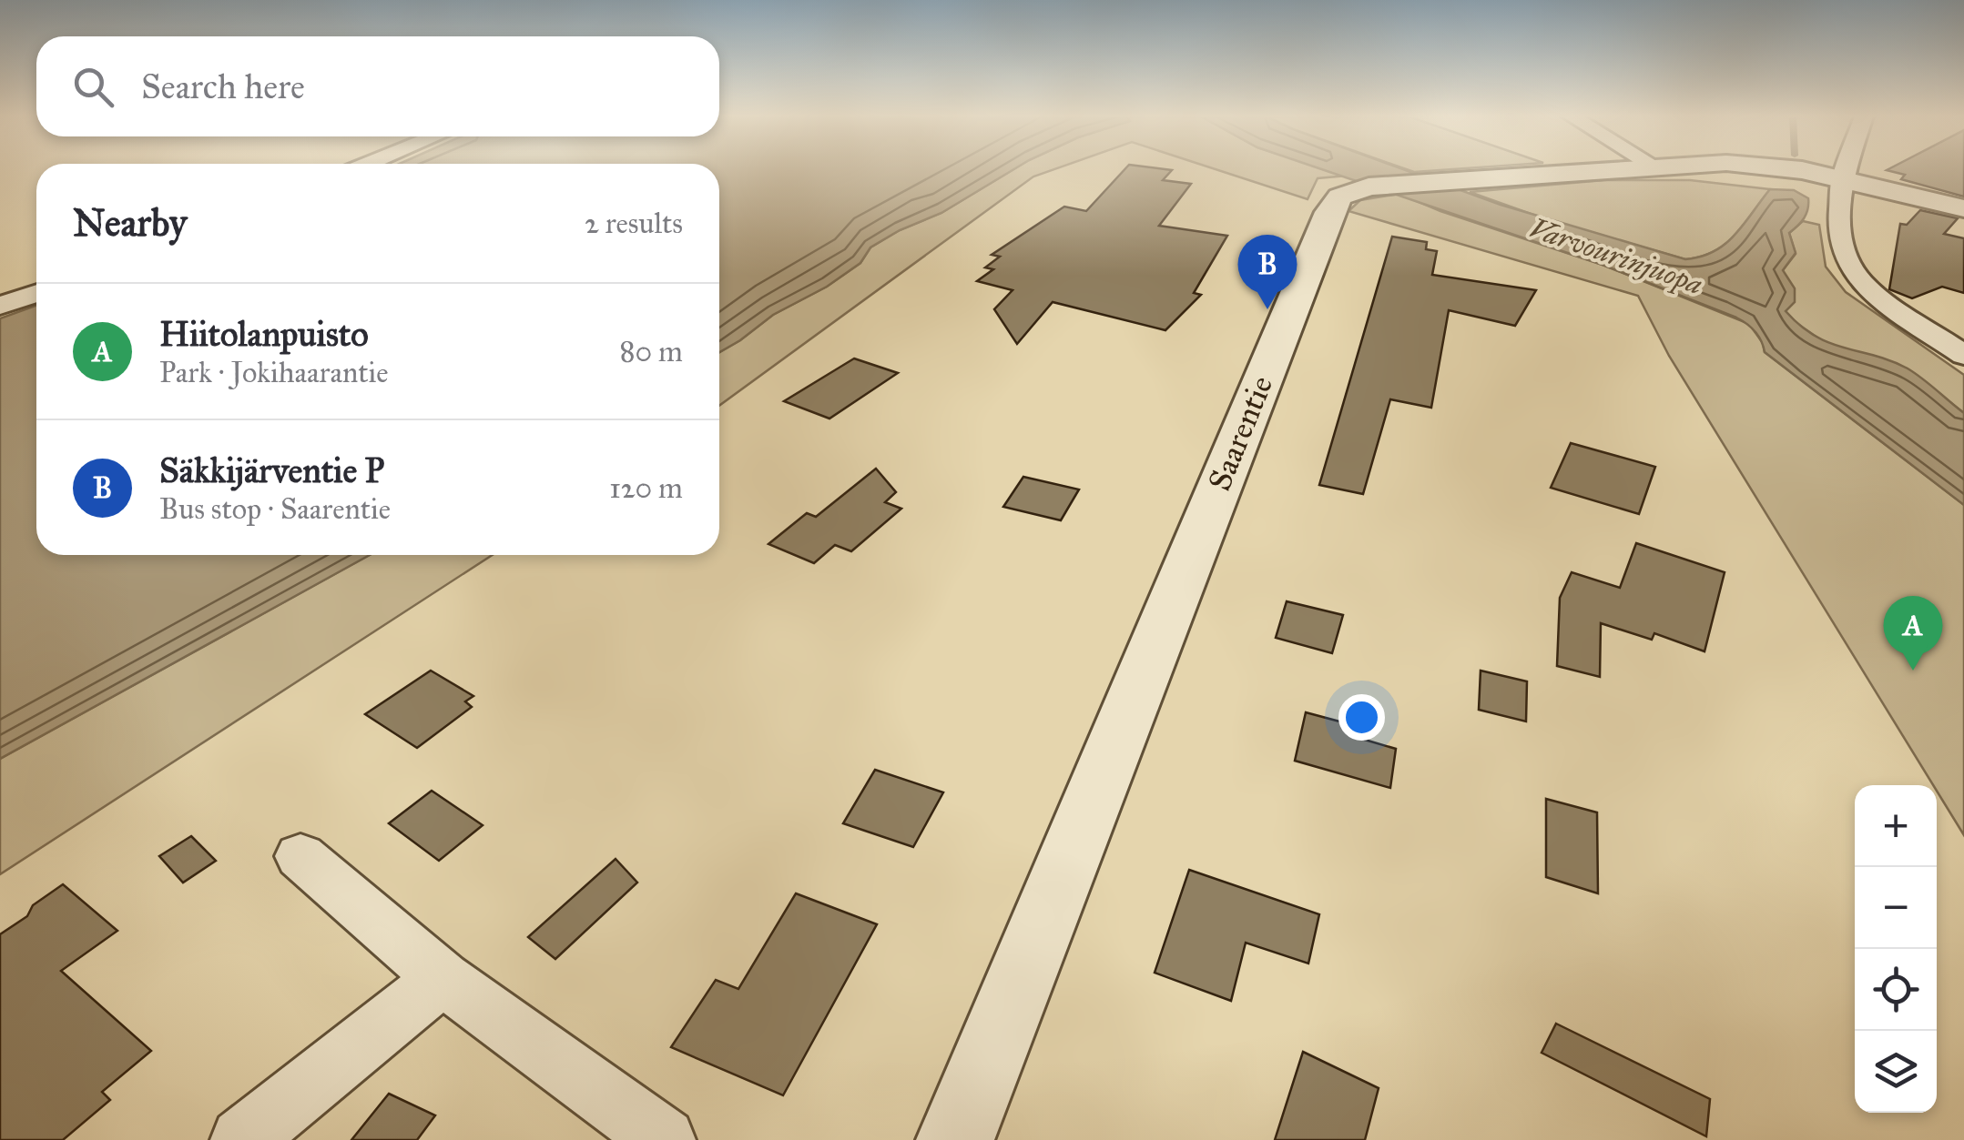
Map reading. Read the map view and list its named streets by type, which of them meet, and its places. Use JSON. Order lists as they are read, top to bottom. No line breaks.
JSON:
{"streets":{"street":["Saarentie"]},"water":["Varvourinjuopa"],"page":{"search":"Search here","heading":["Nearby","2 results"],"pins":["B","A"],"list":[{"mark":"A","name":"Hiitolanpuisto","note":"Park · Jokihaarantie","value":"80 m"},{"mark":"B","name":"Säkkijärventie P","note":"Bus stop · Saarentie","value":"120 m"}],"map_buttons":["+","−"]}}
